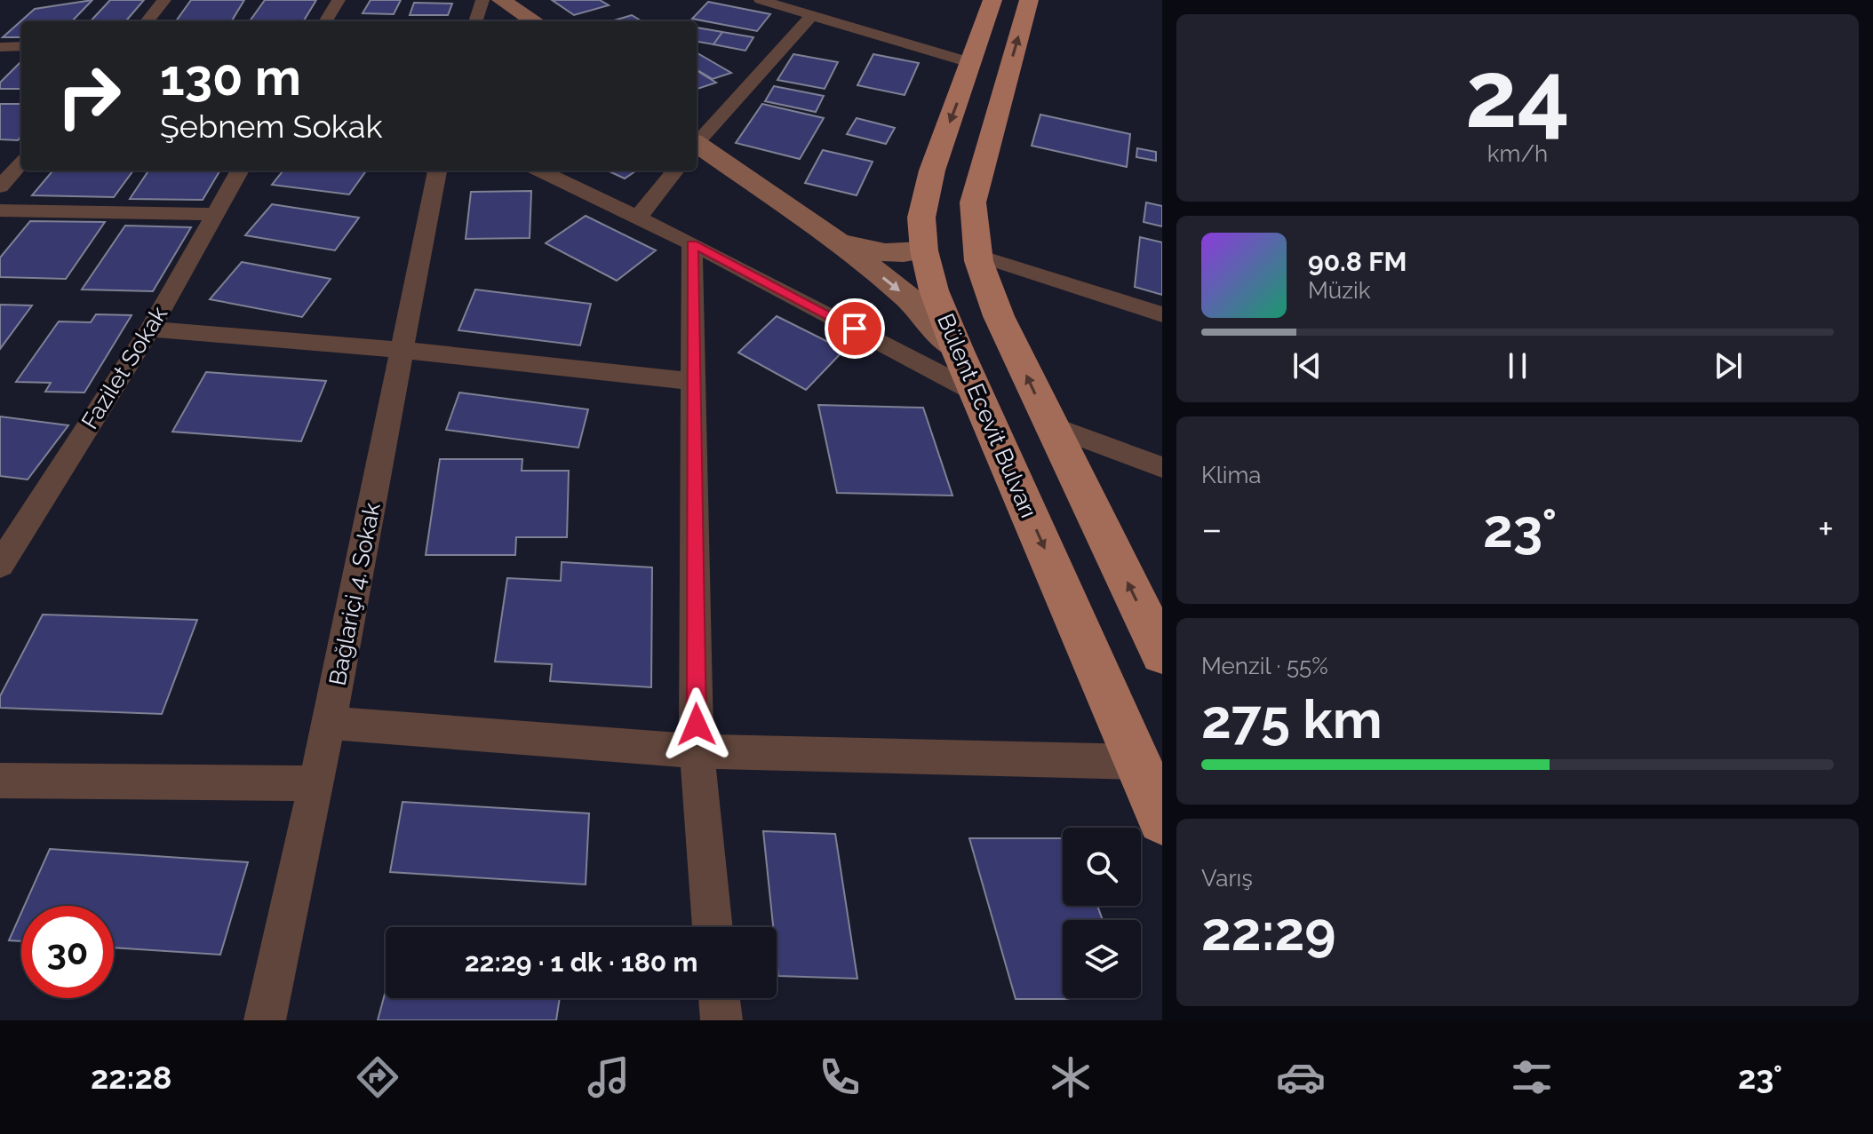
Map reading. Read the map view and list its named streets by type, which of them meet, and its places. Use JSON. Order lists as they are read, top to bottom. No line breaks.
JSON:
{"streets":{"main road":["Bülent Ecevit Bulvarı"],"street":["Fazilet Sokak","Bağlariçi 4. Sokak"]},"page":{"tile":[["24","km/h"],"Klima",["Menzil · 55%","275 km"],["Varış","22:29"]],"turn":["130 m","Şebnem Sokak"],"song":["90.8 FM","Müzik"],"heat":["−","23°","+"],"limit":"30","trip":"22:29 · 1 dk · 180 m","tabs":["22:28","23°"]}}
